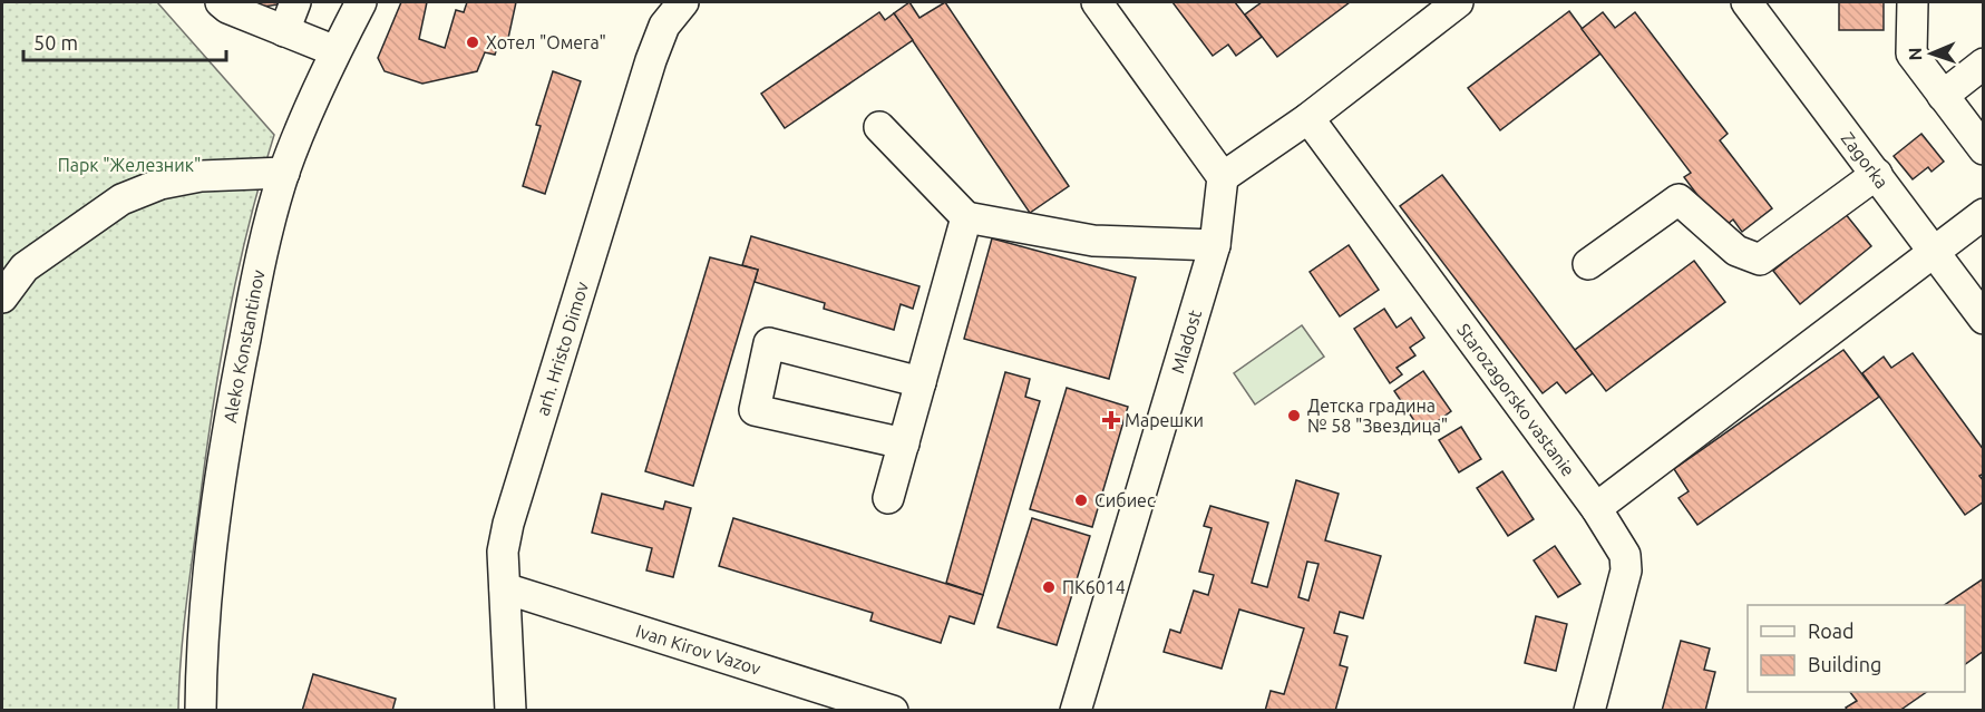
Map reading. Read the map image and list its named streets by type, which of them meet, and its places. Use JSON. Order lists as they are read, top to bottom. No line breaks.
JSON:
{"streets":{"street":["Zagorka","Mladost","Aleko Konstantinov","arh. Hristo Dimov","Starozagorsko vastanie","Ivan Kirov Vazov"]},"crossings":[["arh. Hristo Dimov","Ivan Kirov Vazov"]],"parks":["Парк \"Железник\""],"places":{"other":["Хотел \"Омега\"","Детска градина № 58 \"Звездица\"","Сибиес","ПК6014"],"health":["Марешки"]},"legend":["Road","Building"],"scale_bar":"50 m","north":"left"}
